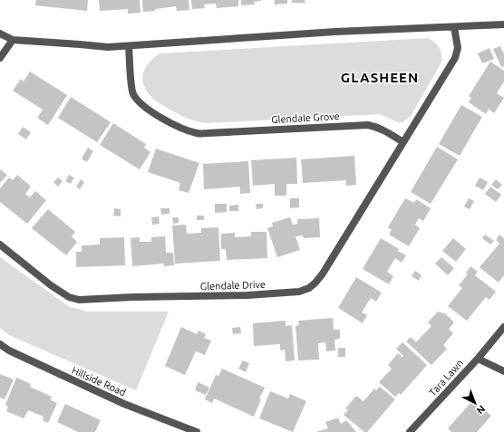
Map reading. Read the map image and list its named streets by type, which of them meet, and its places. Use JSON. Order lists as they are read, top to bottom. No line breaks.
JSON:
{"streets":{"street":["Glendale Grove","Glendale Drive","Tara Lawn","Hillside Road"]},"crossings":[["Glendale Grove","Glendale Drive"]],"districts":["GLASHEEN"],"north":"bottom right"}
